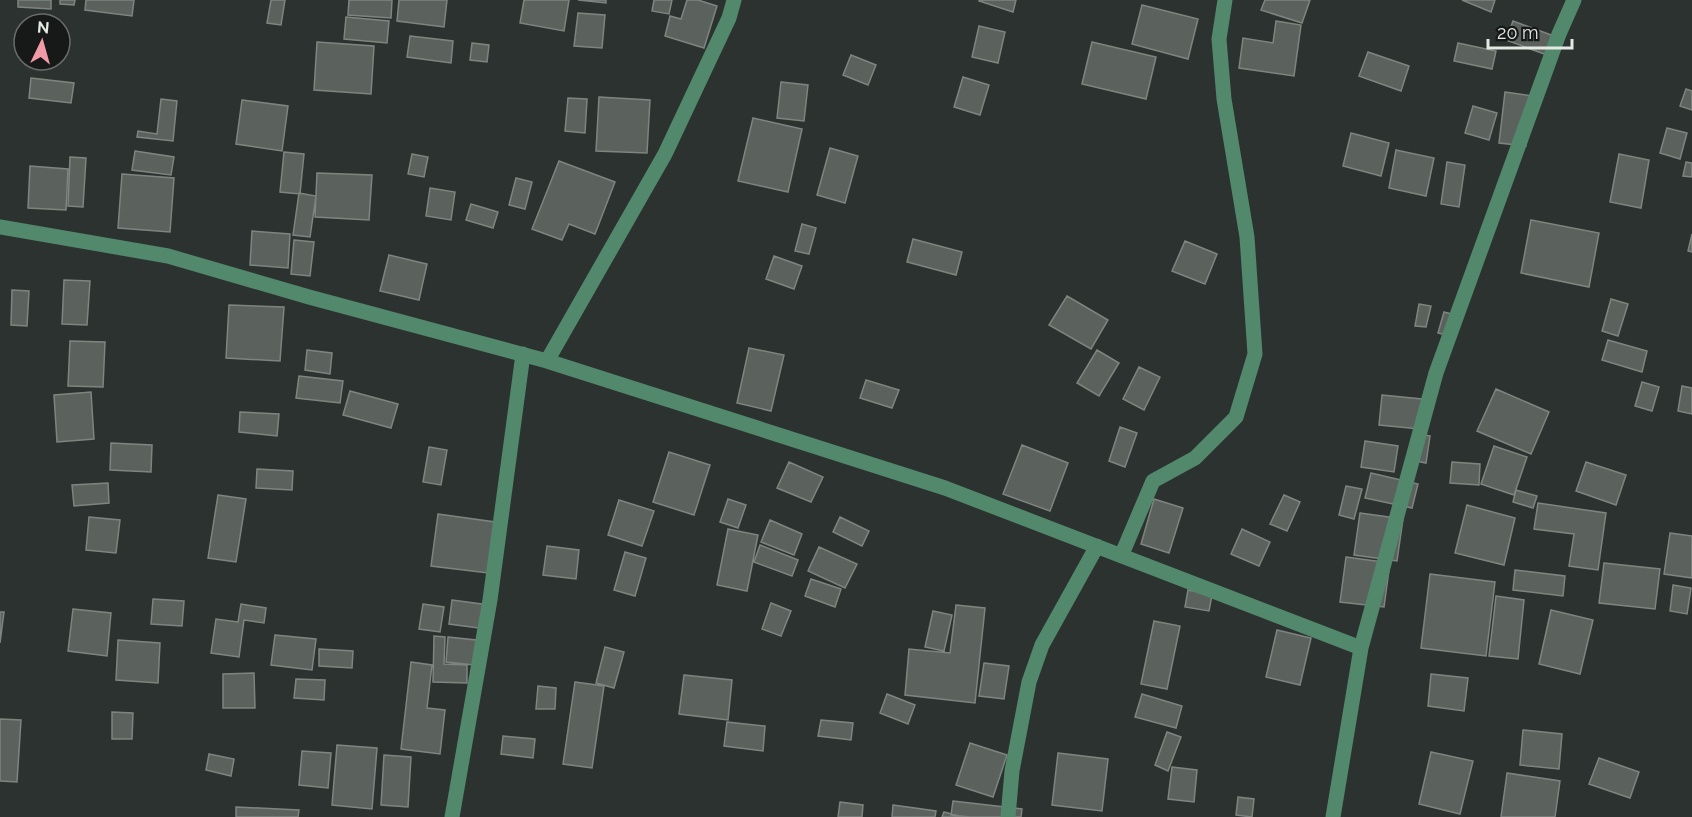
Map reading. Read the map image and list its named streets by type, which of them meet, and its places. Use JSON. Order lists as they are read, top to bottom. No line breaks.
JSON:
{"scale_bar":"20 m","north":"top"}
